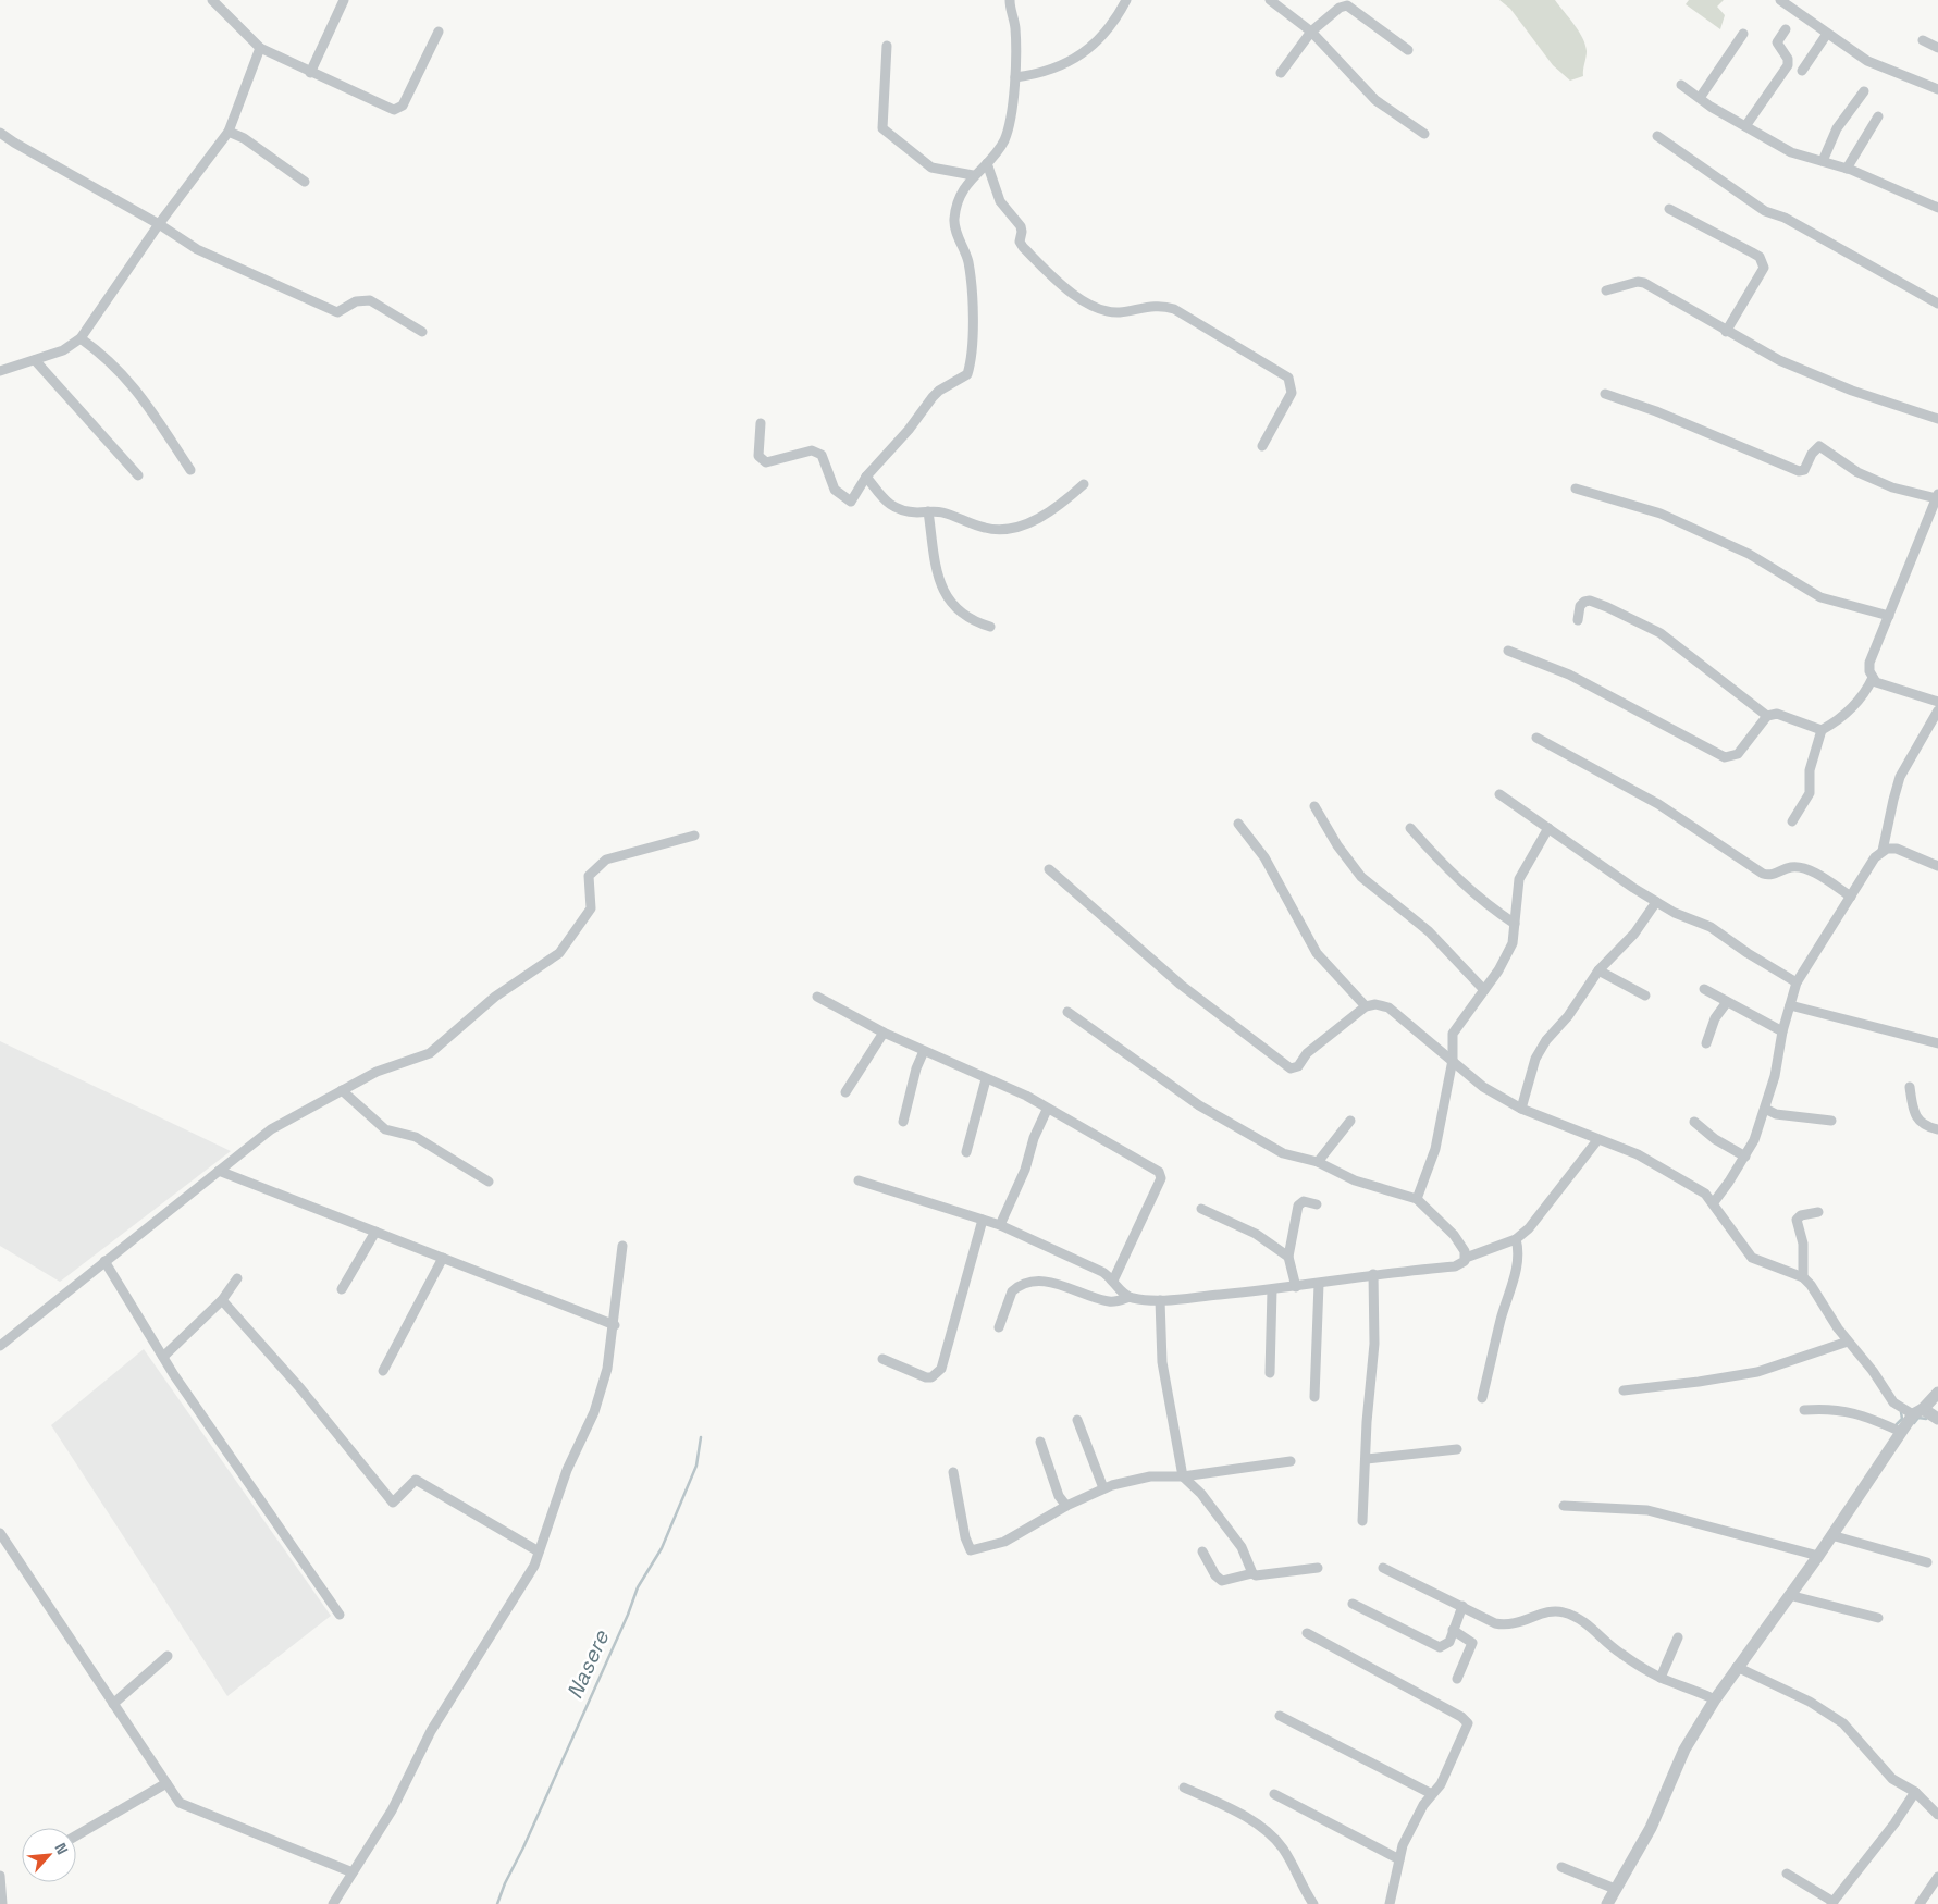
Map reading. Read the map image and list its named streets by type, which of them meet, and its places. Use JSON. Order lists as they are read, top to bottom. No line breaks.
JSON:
{"water":["Nasere"],"north":"top right"}
